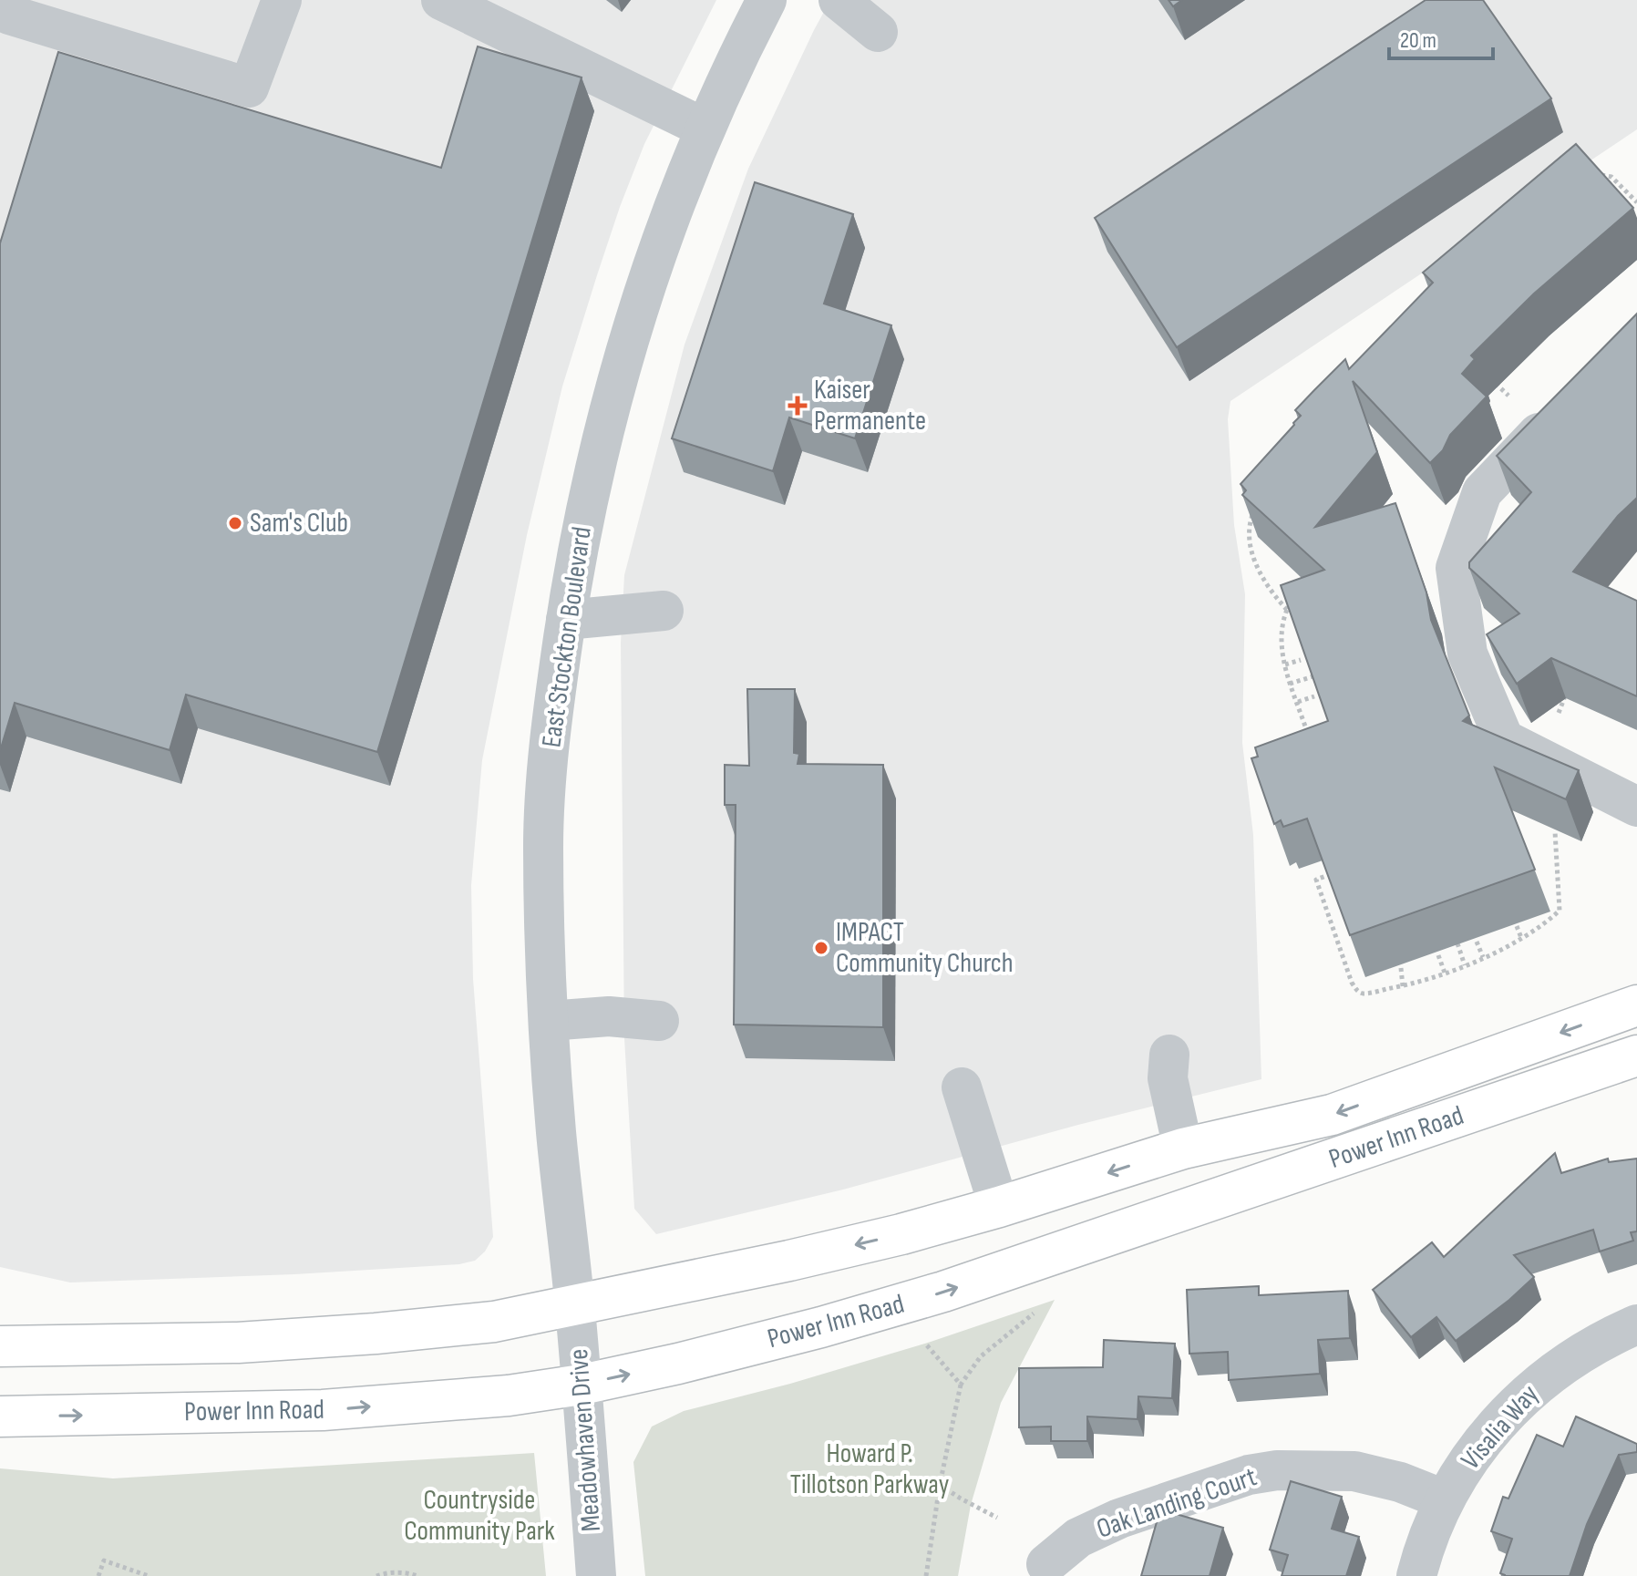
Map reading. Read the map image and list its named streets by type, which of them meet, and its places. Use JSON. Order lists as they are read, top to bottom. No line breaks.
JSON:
{"streets":{"main road":["Power Inn Road"],"street":["East Stockton Boulevard","Visalia Way","Meadowhaven Drive","Oak Landing Court"]},"crossings":[["East Stockton Boulevard","Power Inn Road"],["East Stockton Boulevard","Meadowhaven Drive"],["Power Inn Road","Meadowhaven Drive"],["Visalia Way","Oak Landing Court"]],"parks":["Howard P. Tillotson Parkway","Countryside Community Park"],"places":{"health":["Kaiser Permanente"],"other":["Sam's Club","IMPACT Community Church"]},"scale_bar":"20 m"}
